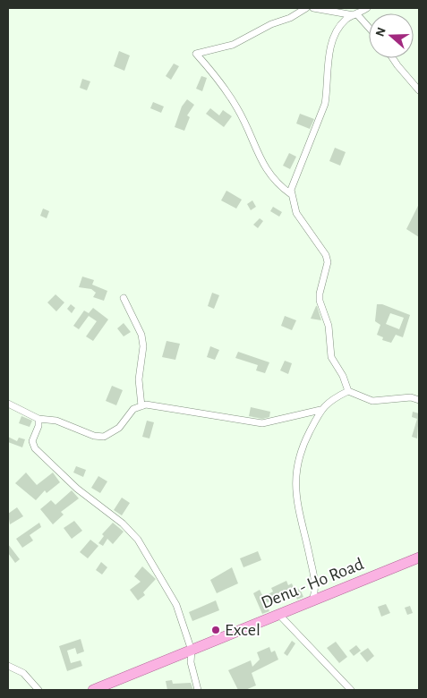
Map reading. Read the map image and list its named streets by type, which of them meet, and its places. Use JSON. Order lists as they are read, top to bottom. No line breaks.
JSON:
{"streets":{"main road":["Denu - Ho Road"]},"places":["Excel"],"north":"left"}
